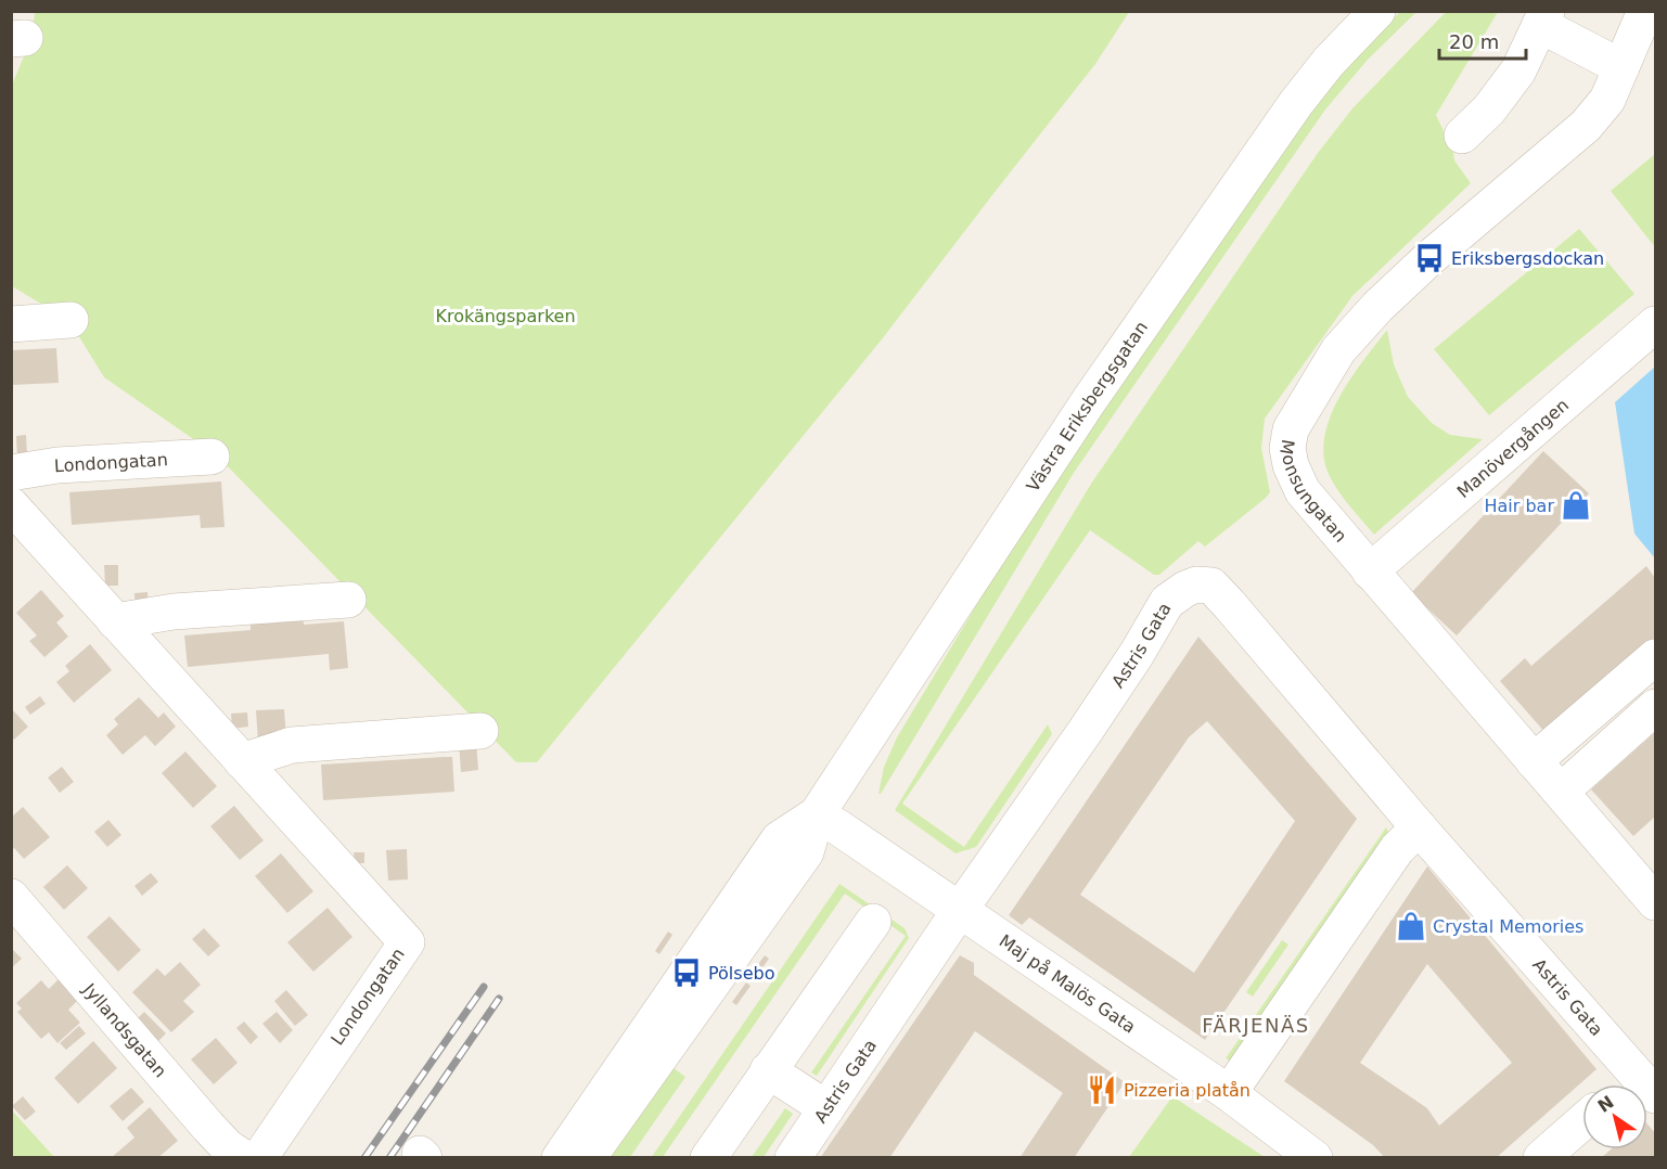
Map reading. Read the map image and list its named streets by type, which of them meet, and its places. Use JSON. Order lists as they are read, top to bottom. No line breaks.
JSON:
{"streets":{"street":["Västra Eriksbergsgatan","Manövergången","Londongatan","Monsungatan","Astris Gata","Maj på Malös Gata","Jyllandsgatan"]},"crossings":[["Västra Eriksbergsgatan","Maj på Malös Gata"],["Manövergången","Monsungatan"],["Astris Gata","Maj på Malös Gata"]],"districts":["FÄRJENÄS"],"parks":["Krokängsparken"],"places":{"bus stop":["Eriksbergsdockan","Pölsebo"],"shop":["Hair bar","Crystal Memories"],"restaurant":["Pizzeria platån"]},"scale_bar":"20 m","north":"top left"}
